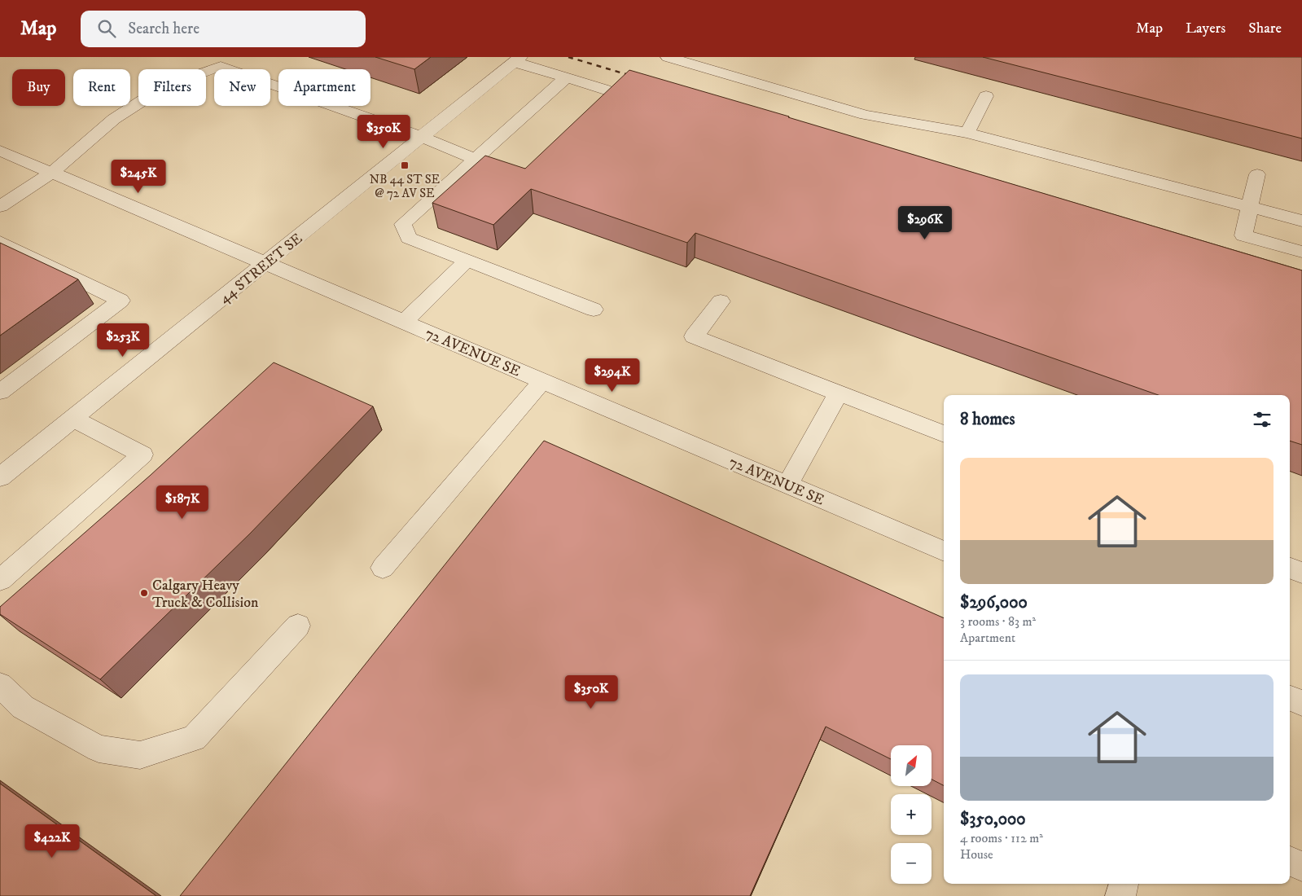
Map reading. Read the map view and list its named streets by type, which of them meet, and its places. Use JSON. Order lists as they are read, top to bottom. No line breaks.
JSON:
{"streets":{"street":["44 STREET SE","72 AVENUE SE"]},"crossings":[["44 STREET SE","72 AVENUE SE"]],"places":{"transit":["NB 44 ST SE @ 72 AV SE"],"other":["Calgary Heavy Truck & Collision"]},"north":"top right","page":{"header":"Map","search":"Search here","nav":["Map","Layers","Share"],"chip":["Buy","Rent","Filters","New","Apartment"],"price":["$350K","$245K","$296K","$253K","$294K","$187K","$350K","$422K"],"heading":"8 homes","list":[{"name":"$296,000","note":"3 rooms · 83 m² · Apartment"},{"name":"$350,000","note":"4 rooms · 112 m² · House"}],"map_buttons":["+","−"]}}
